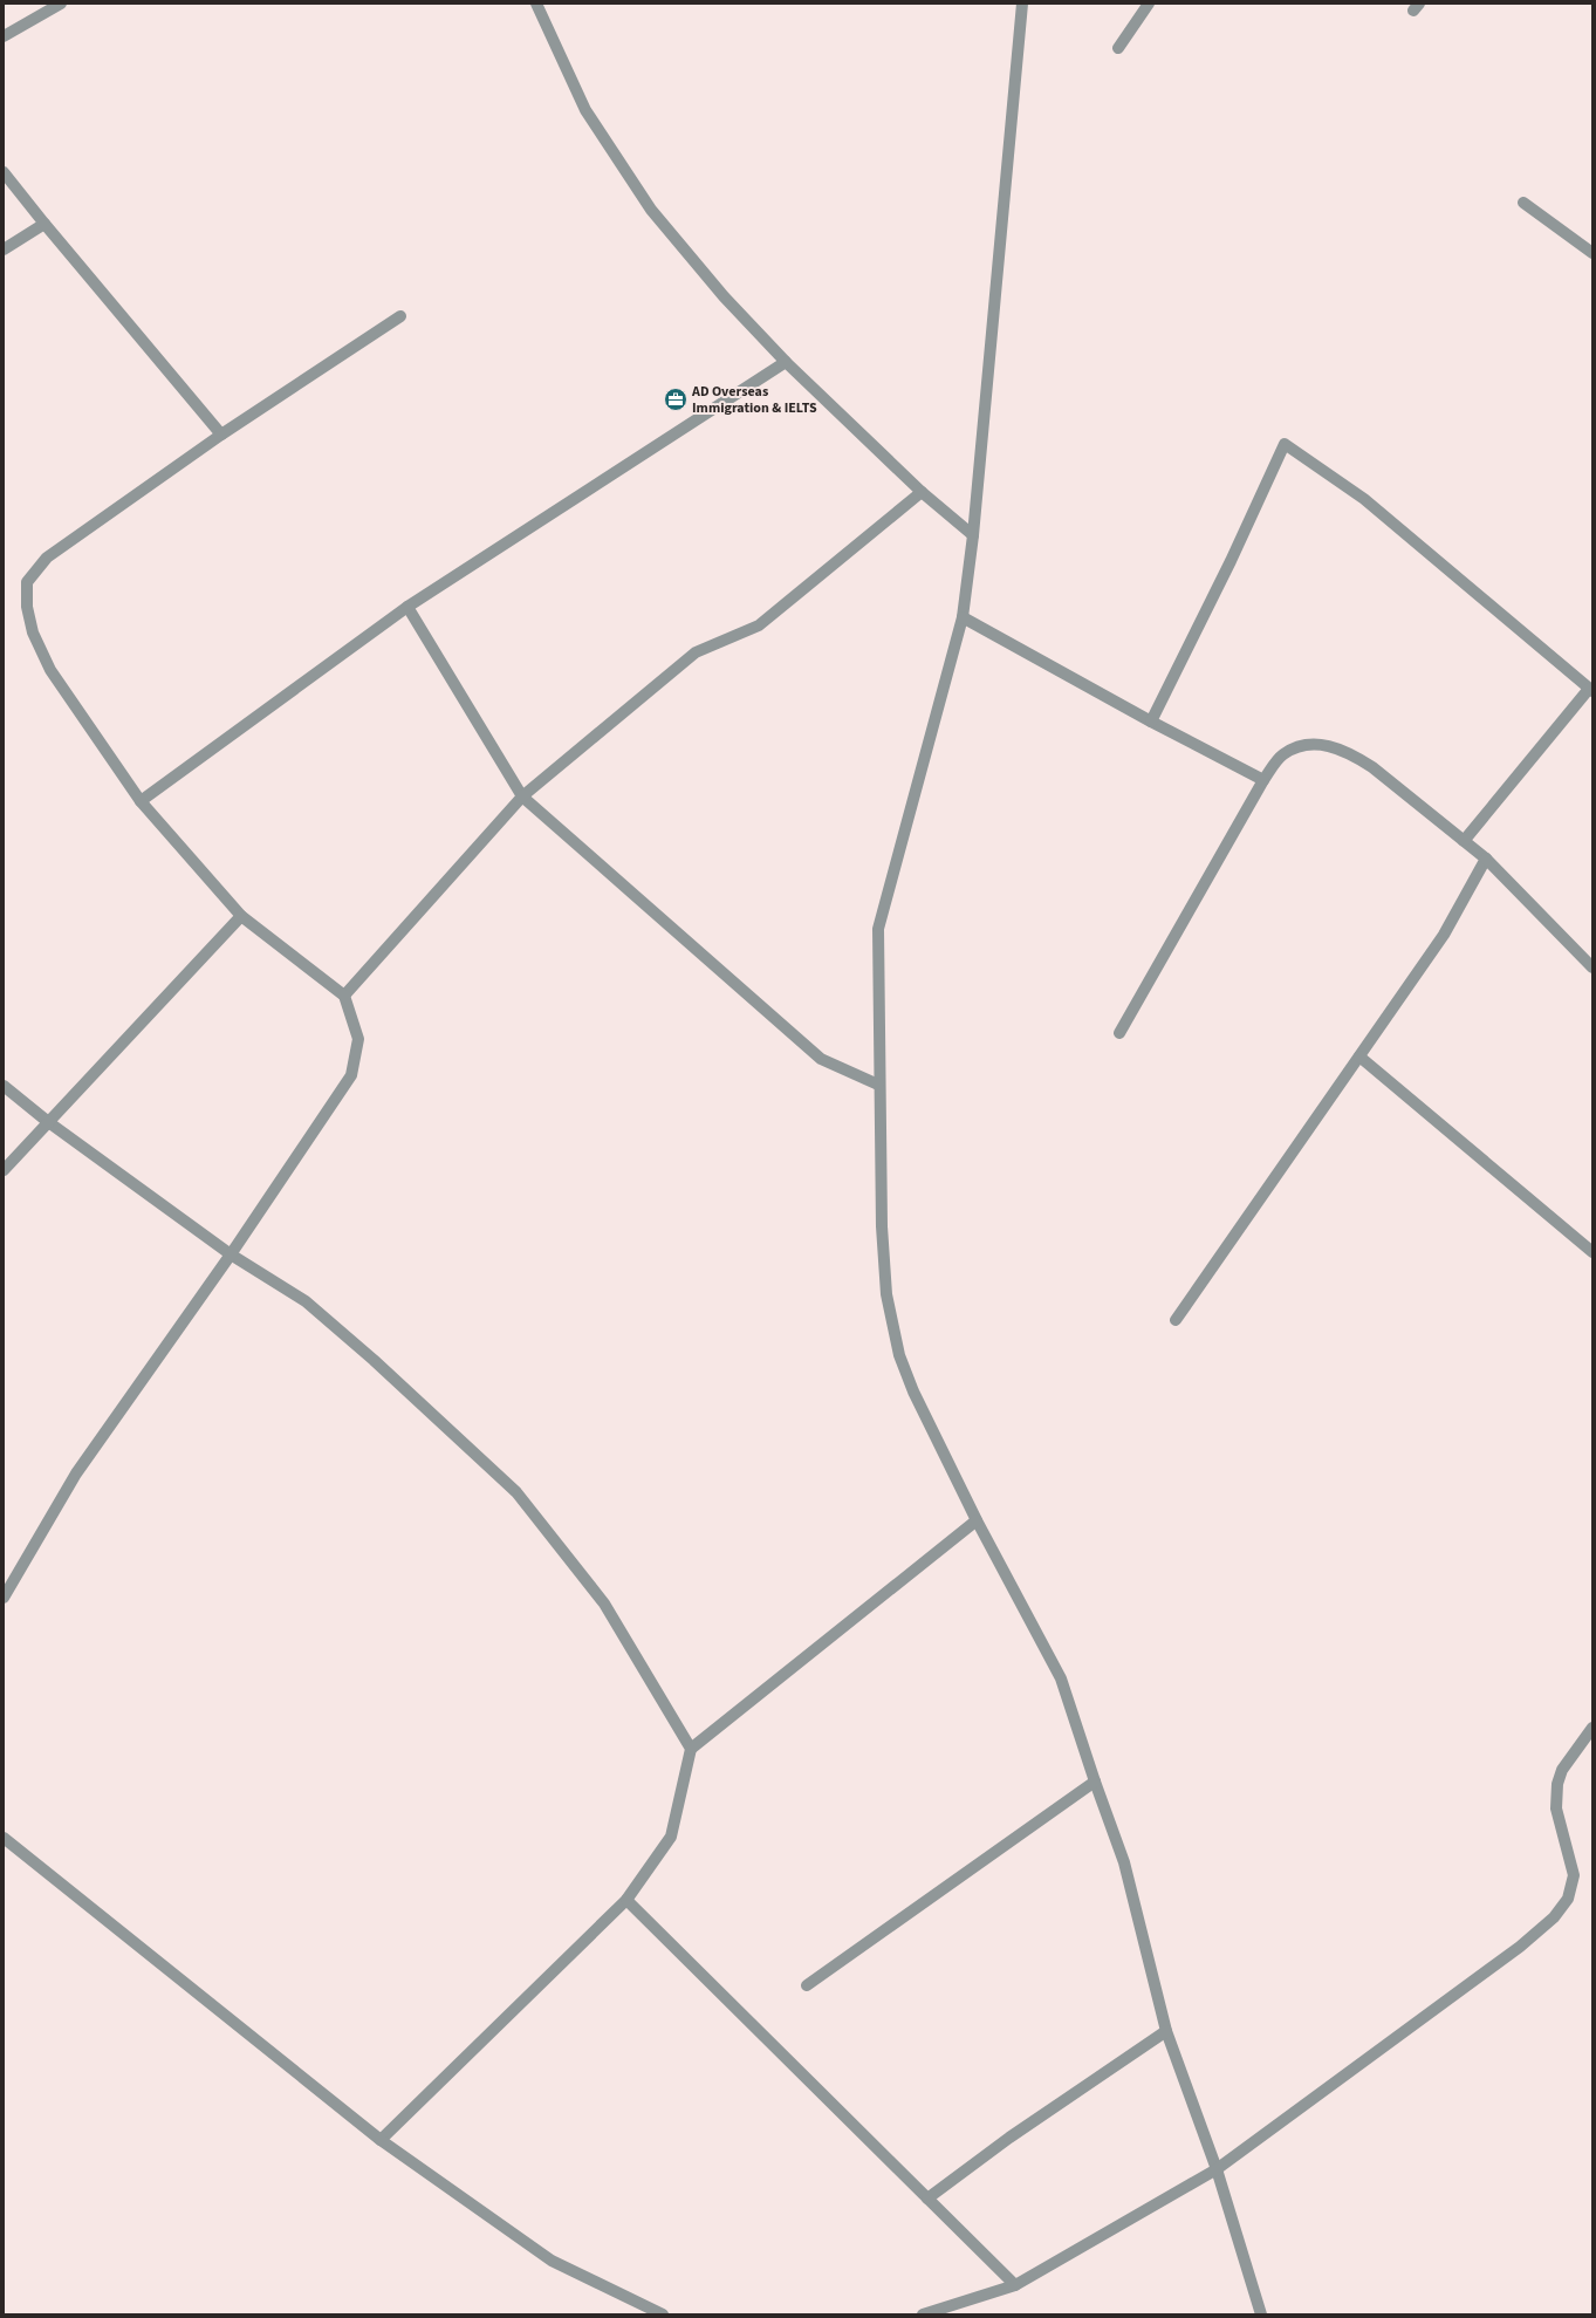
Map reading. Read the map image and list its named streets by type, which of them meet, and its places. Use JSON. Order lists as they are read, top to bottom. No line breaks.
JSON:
{"places":{"office":["AD Overseas Immigration & IELTS"]}}
